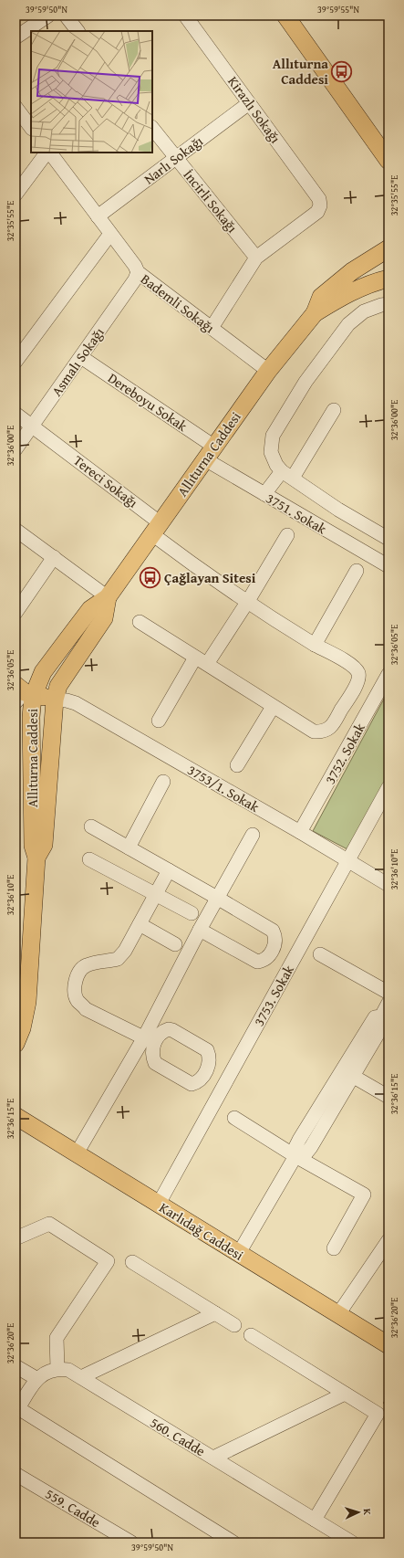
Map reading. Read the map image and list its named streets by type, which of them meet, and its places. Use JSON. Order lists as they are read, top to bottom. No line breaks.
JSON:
{"streets":{"main road":["Allıturna Caddesi","Karlıdağ Caddesi"],"street":["Kirazlı Sokağı","Narlı Sokağı","İncirli Sokağı","Bademli Sokağı","Asmalı Sokağı","Dereboyu Sokak","Tereci Sokağı","3751. Sokak","3752. Sokak","3753/1. Sokak","3753. Sokak","560. Cadde","559. Cadde"]},"crossings":[["Kirazlı Sokağı","Narlı Sokağı"],["Kirazlı Sokağı","İncirli Sokağı"],["Narlı Sokağı","İncirli Sokağı"],["Narlı Sokağı","Bademli Sokağı"],["Bademli Sokağı","Asmalı Sokağı"],["Bademli Sokağı","Allıturna Caddesi"],["Asmalı Sokağı","Dereboyu Sokak"],["Asmalı Sokağı","Tereci Sokağı"],["Dereboyu Sokak","Allıturna Caddesi"],["Dereboyu Sokak","3751. Sokak"],["Allıturna Caddesi","Tereci Sokağı"],["Allıturna Caddesi","3751. Sokak"],["Allıturna Caddesi","3753/1. Sokak"],["3752. Sokak","3753/1. Sokak"],["3753/1. Sokak","3753. Sokak"],["3753. Sokak","Karlıdağ Caddesi"]],"places":{"bus stop":["Allıturna Caddesi","Çağlayan Sitesi"]},"north":"right","coordinates":["39°59'50\"N","39°59'55\"N","32°35'55\"E","32°36'00\"E","32°36'05\"E","32°36'10\"E","32°36'15\"E","32°36'20\"E"]}
